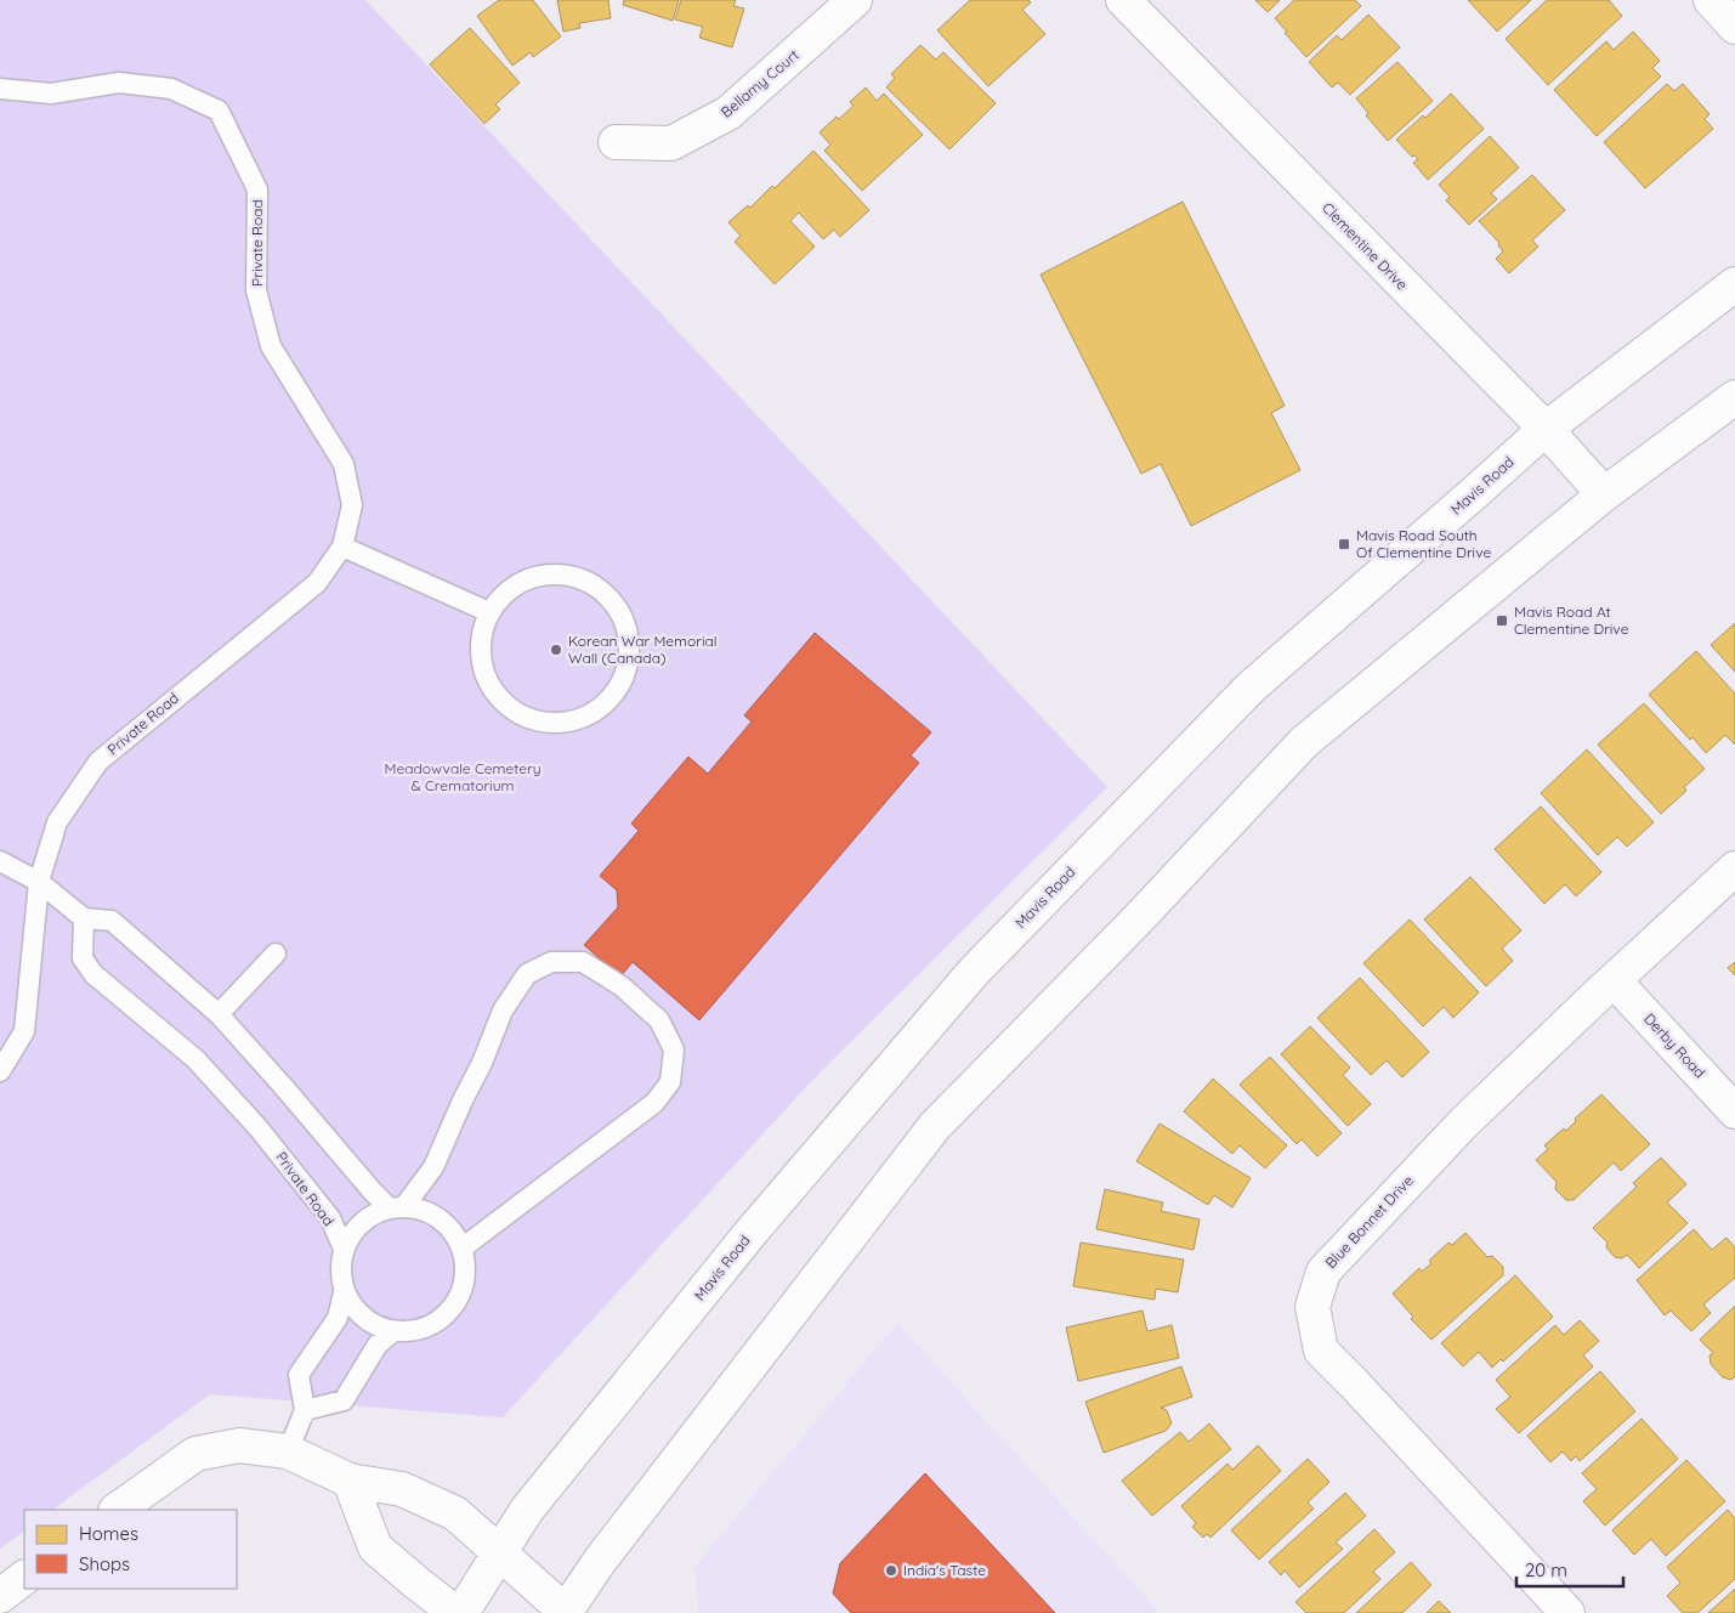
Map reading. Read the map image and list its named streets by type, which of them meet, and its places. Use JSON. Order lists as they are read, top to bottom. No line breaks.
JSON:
{"streets":{"main road":["Bellamy Court","Clementine Drive","Mavis Road","Derby Road","Blue Bonnet Drive"],"lane":["Private Road"]},"crossings":[["Clementine Drive","Mavis Road"],["Derby Road","Blue Bonnet Drive"]],"parks":["Meadowvale Cemetery & Crematorium"],"places":{"transit":["Mavis Road South Of Clementine Drive","Mavis Road At Clementine Drive"],"other":["Korean War Memorial Wall (Canada)","India's Taste"]},"legend":["Homes","Shops"],"scale_bar":"20 m"}
